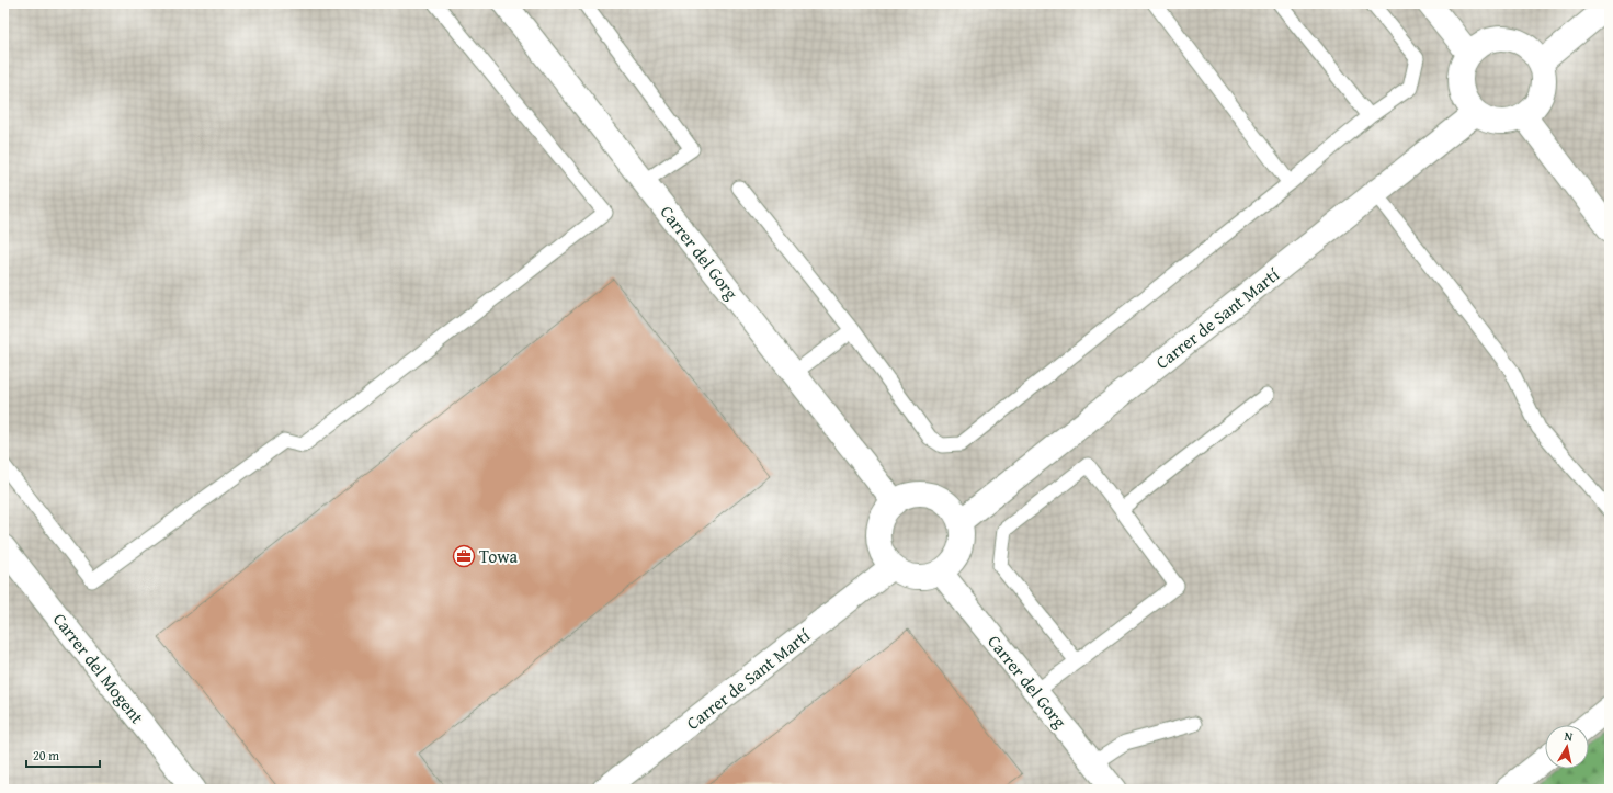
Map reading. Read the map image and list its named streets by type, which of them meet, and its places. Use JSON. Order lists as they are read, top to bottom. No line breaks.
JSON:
{"streets":{"street":["Carrer del Gorg","Carrer de Sant Martí","Carrer del Mogent"]},"crossings":[["Carrer del Gorg","Carrer de Sant Martí"]],"places":{"office":["Towa"]},"scale_bar":"20 m","north":"top"}
